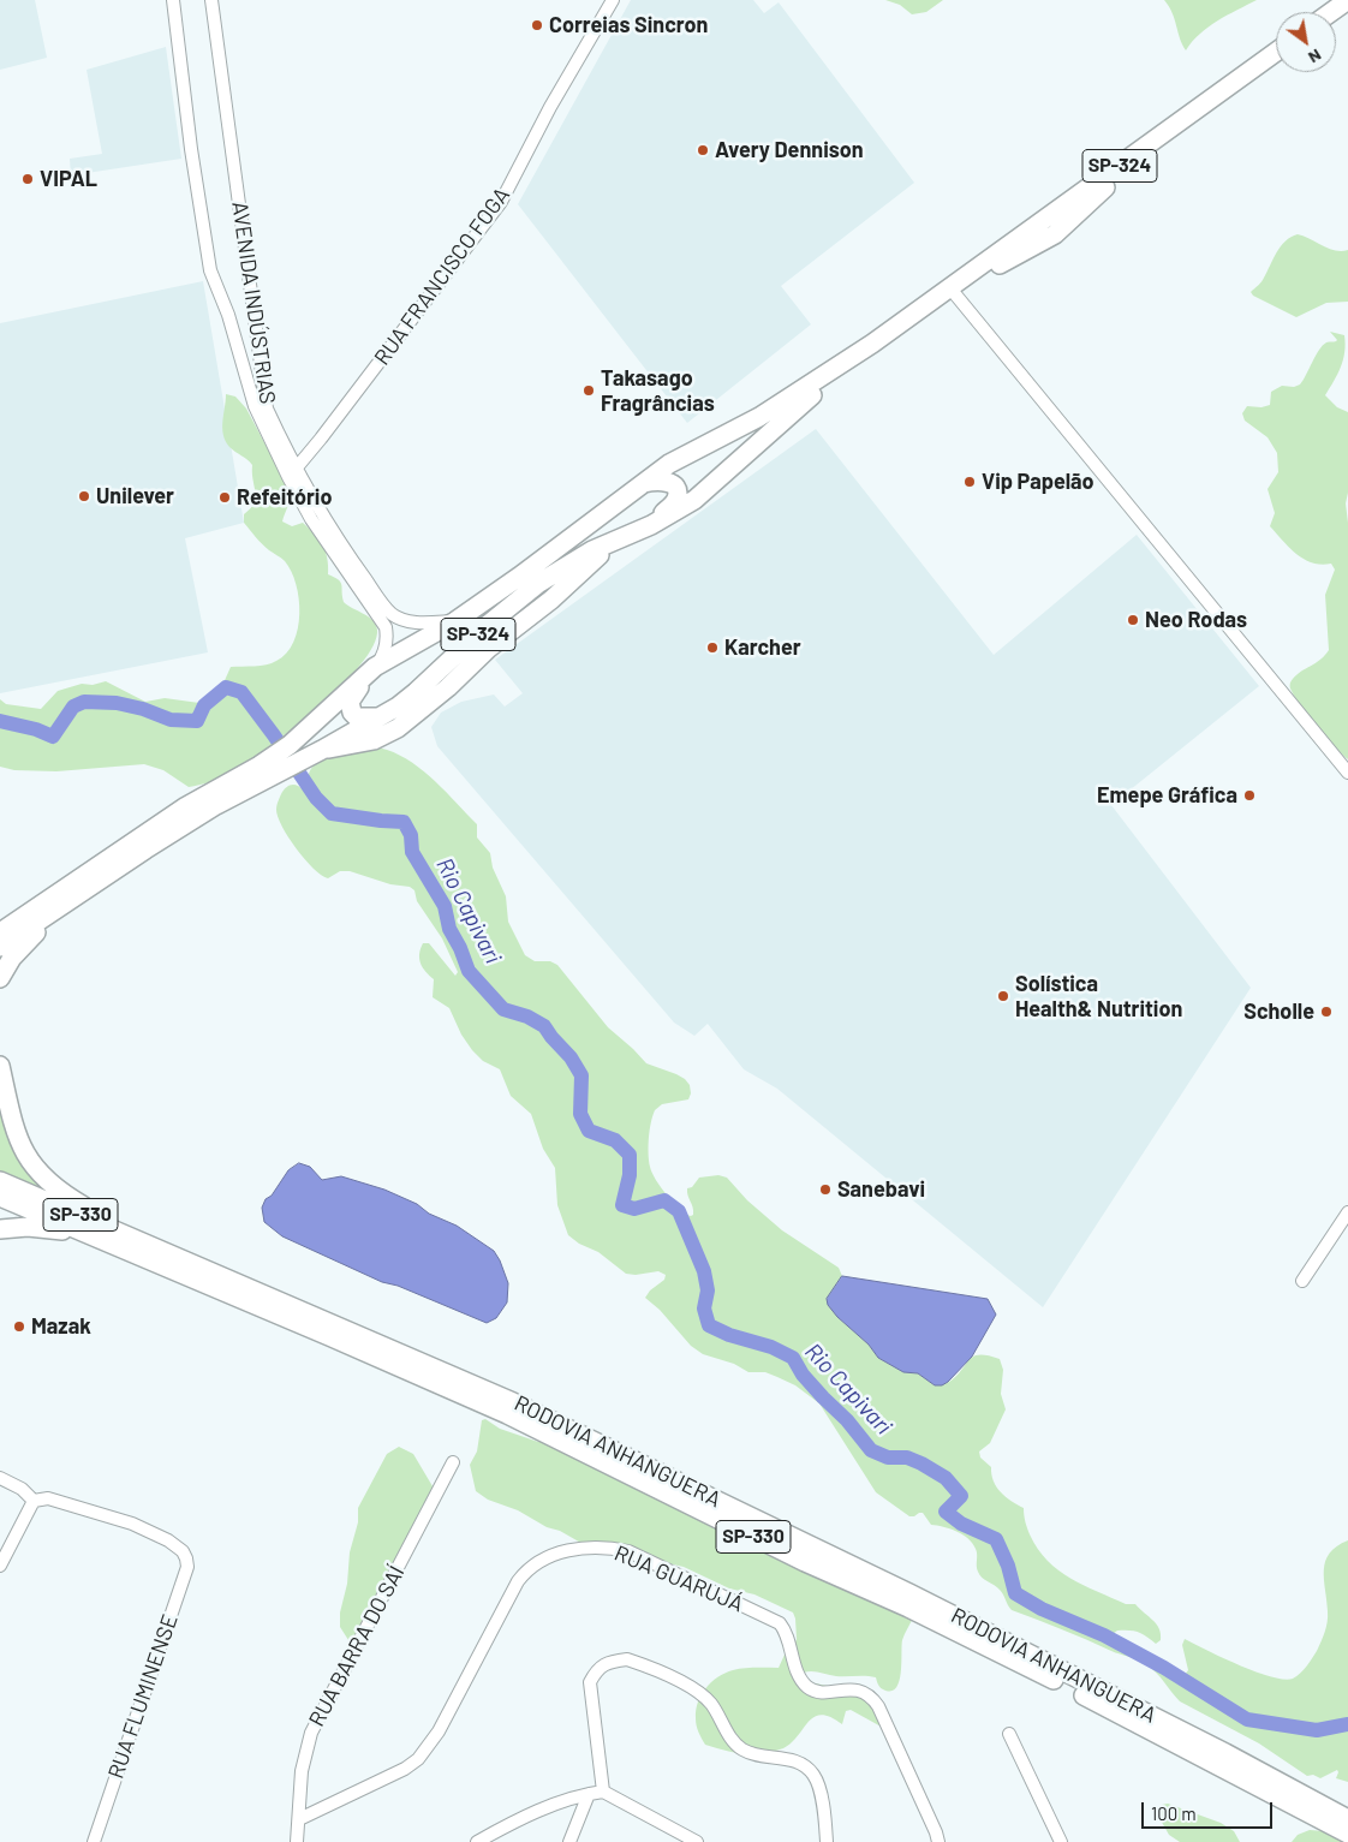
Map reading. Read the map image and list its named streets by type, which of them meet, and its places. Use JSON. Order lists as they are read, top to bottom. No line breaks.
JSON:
{"streets":{"highway":["SP-324","SP-330","RODOVIA ANHANGUERA"],"street":["RUA FRANCISCO FOGA","AVENIDA INDÚSTRIAS","RUA GUARUJÁ","RUA BARRA DO SAÍ","RUA FLUMINENSE"]},"crossings":[["SP-324","AVENIDA INDÚSTRIAS"],["RUA FRANCISCO FOGA","AVENIDA INDÚSTRIAS"],["RUA GUARUJÁ","RUA BARRA DO SAÍ"]],"water":["Rio Capivari"],"places":["Correias Sincron","Avery Dennison","VIPAL","Takasago Fragrâncias","Vip Papelão","Unilever","Refeitório","Neo Rodas","Karcher","Emepe Gráfica","Solística Health& Nutrition","Scholle","Sanebavi","Mazak"],"scale_bar":"100 m","north":"bottom right"}
